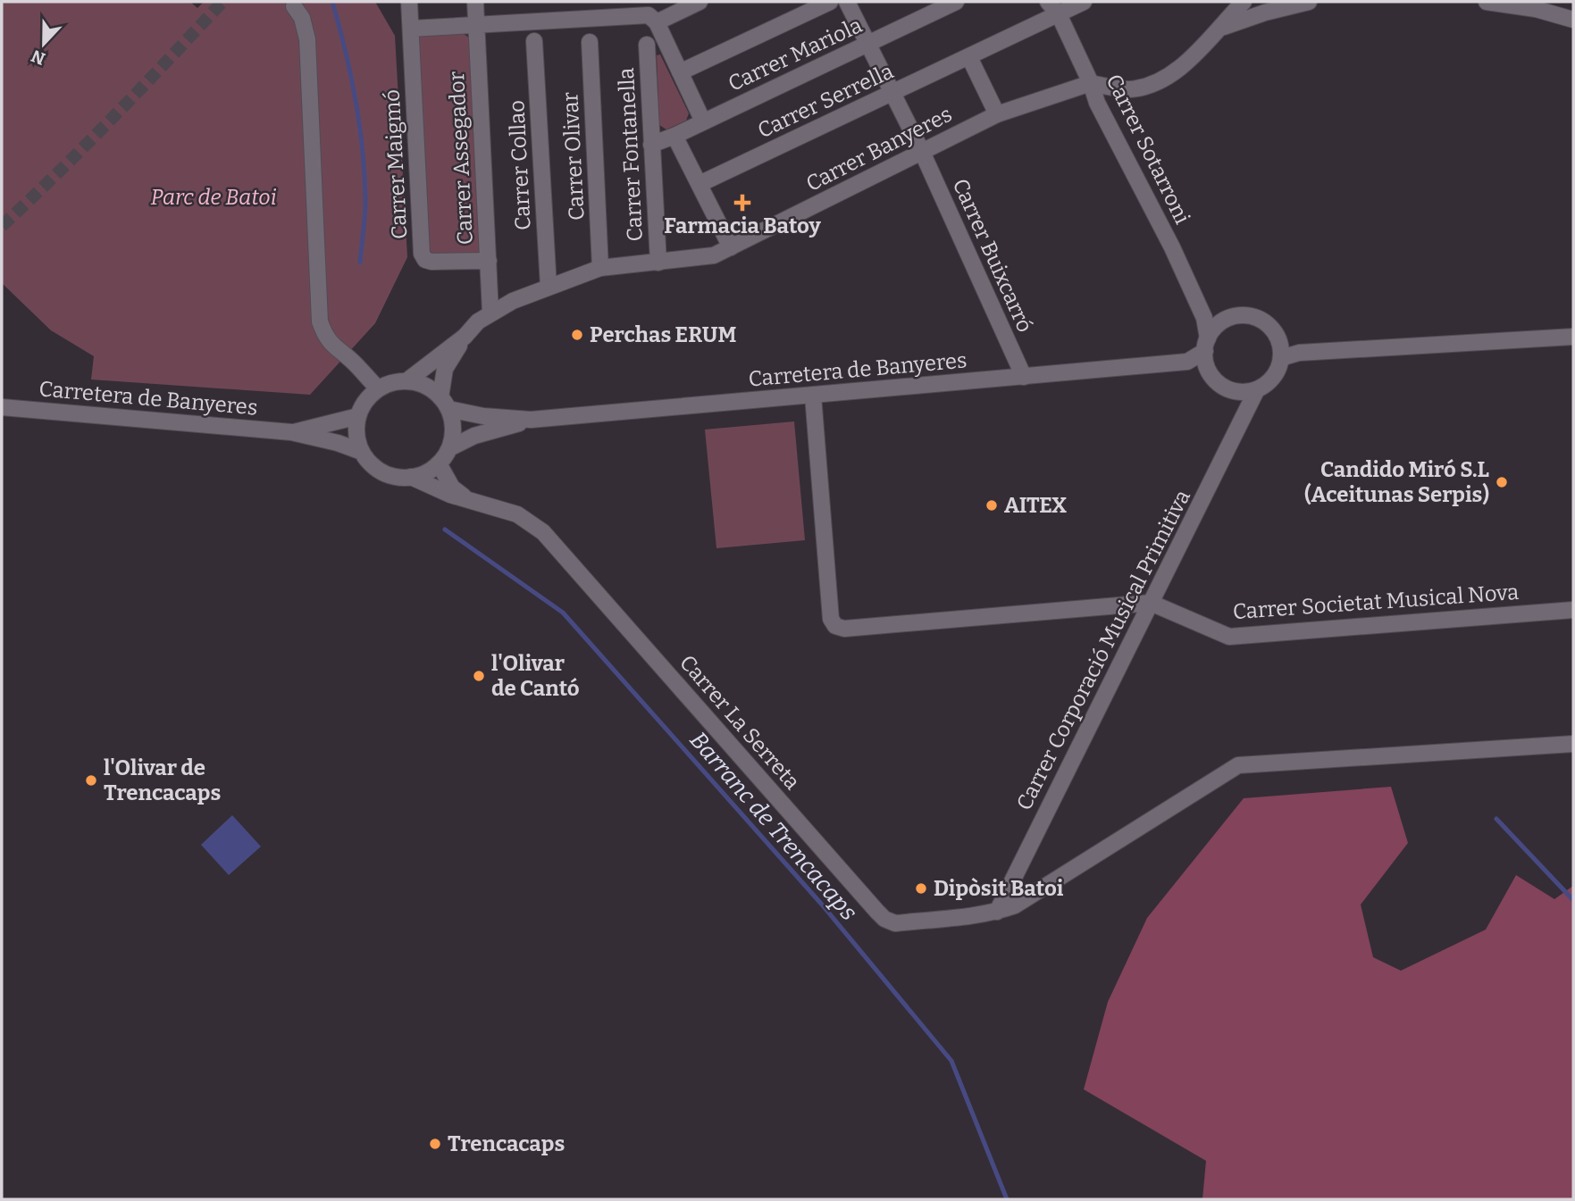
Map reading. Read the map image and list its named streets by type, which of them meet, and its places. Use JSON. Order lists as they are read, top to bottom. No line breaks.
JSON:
{"streets":{"street":["Carrer Mariola","Carrer Serrella","Carrer Banyeres","Carrer Sotarroni","Carrer Fontanella","Carrer Olivar","Carrer Assegador","Carrer Maigmó","Carrer Collao","Carrer Buixcarró","Carretera de Banyeres","Carrer Societat Musical Nova","Carrer Corporació Musical Primitiva","Carrer La Serreta"]},"crossings":[["Carrer Mariola","Carrer Fontanella"],["Carrer Mariola","Carrer Buixcarró"],["Carrer Serrella","Carrer Sotarroni"],["Carrer Serrella","Carrer Buixcarró"],["Carrer Banyeres","Carrer Sotarroni"],["Carrer Banyeres","Carrer Fontanella"],["Carrer Banyeres","Carrer Olivar"],["Carrer Banyeres","Carrer Assegador"],["Carrer Banyeres","Carrer Collao"],["Carrer Banyeres","Carrer Buixcarró"],["Carrer Banyeres","Carretera de Banyeres"],["Carrer Banyeres","Carrer La Serreta"],["Carrer Sotarroni","Carretera de Banyeres"],["Carrer Sotarroni","Carrer Corporació Musical Primitiva"],["Carrer Assegador","Carrer Maigmó"],["Carrer Buixcarró","Carretera de Banyeres"],["Carretera de Banyeres","Carrer Corporació Musical Primitiva"],["Carretera de Banyeres","Carrer La Serreta"],["Carrer Societat Musical Nova","Carrer Corporació Musical Primitiva"],["Carrer Corporació Musical Primitiva","Carrer La Serreta"]],"water":["Barranc de Trencacaps"],"parks":["Parc de Batoi"],"places":{"health":["Farmacia Batoy"],"other":["Perchas ERUM","Candido Miró S.L (Aceitunas Serpis)","AITEX","l'Olivar de Cantó","l'Olivar de Trencacaps","Dipòsit Batoi","Trencacaps"]},"north":"bottom"}
